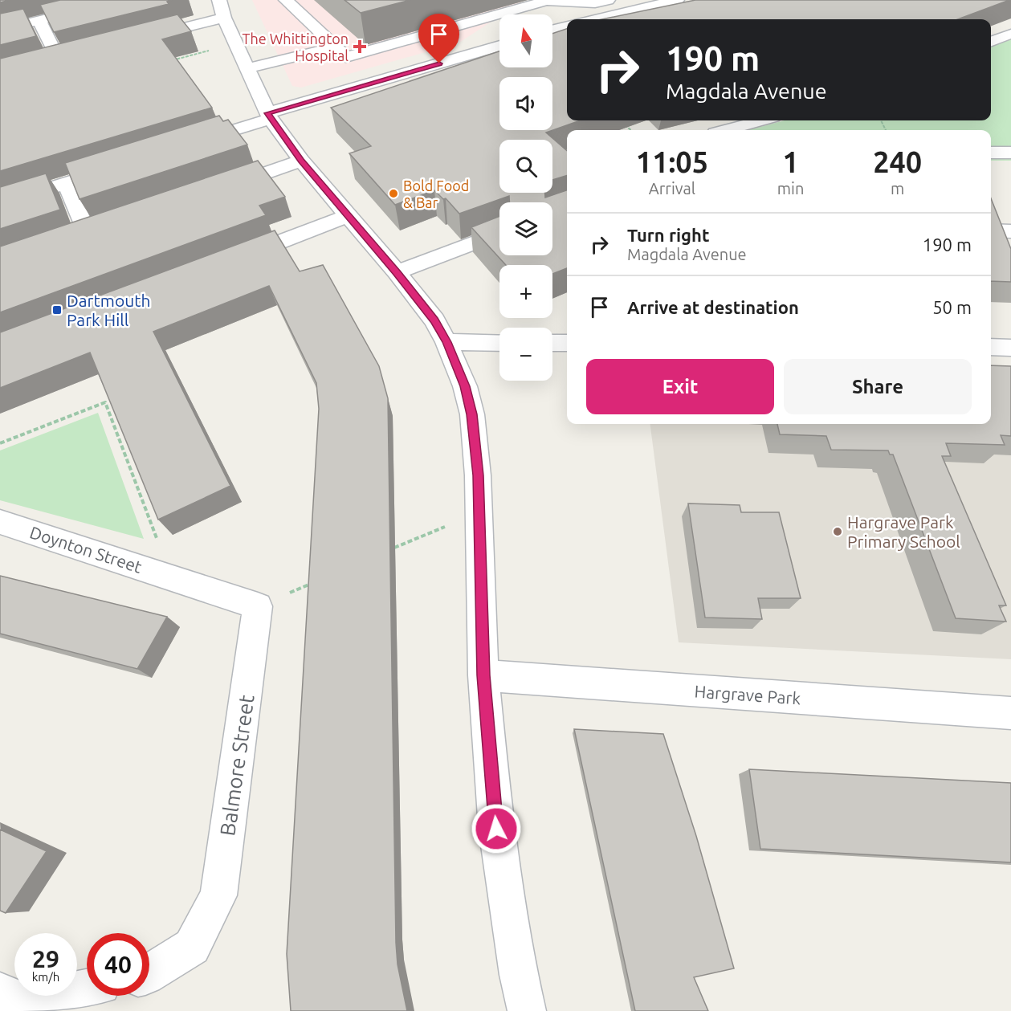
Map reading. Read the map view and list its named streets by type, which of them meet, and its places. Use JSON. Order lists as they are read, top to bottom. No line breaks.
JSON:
{"streets":{"street":["Doynton Street","Hargrave Park","Balmore Street"]},"crossings":[["Doynton Street","Balmore Street"]],"places":{"health":["The Whittington Hospital"],"other":["Bold Food & Bar","Hargrave Park Primary School"],"transit":["Dartmouth Park Hill"]},"north":"top","page":{"map_buttons":["+","−"],"turn":["190 m","Magdala Avenue"],"eta":["11:05","Arrival","1","min","240","m"],"list":[{"name":"Turn right","note":"Magdala Avenue","value":"190 m"},{"name":"Arrive at destination","value":"50 m"}],"buttons":["Exit","Share"],"speed":"29 km/h","limit":"40"}}
